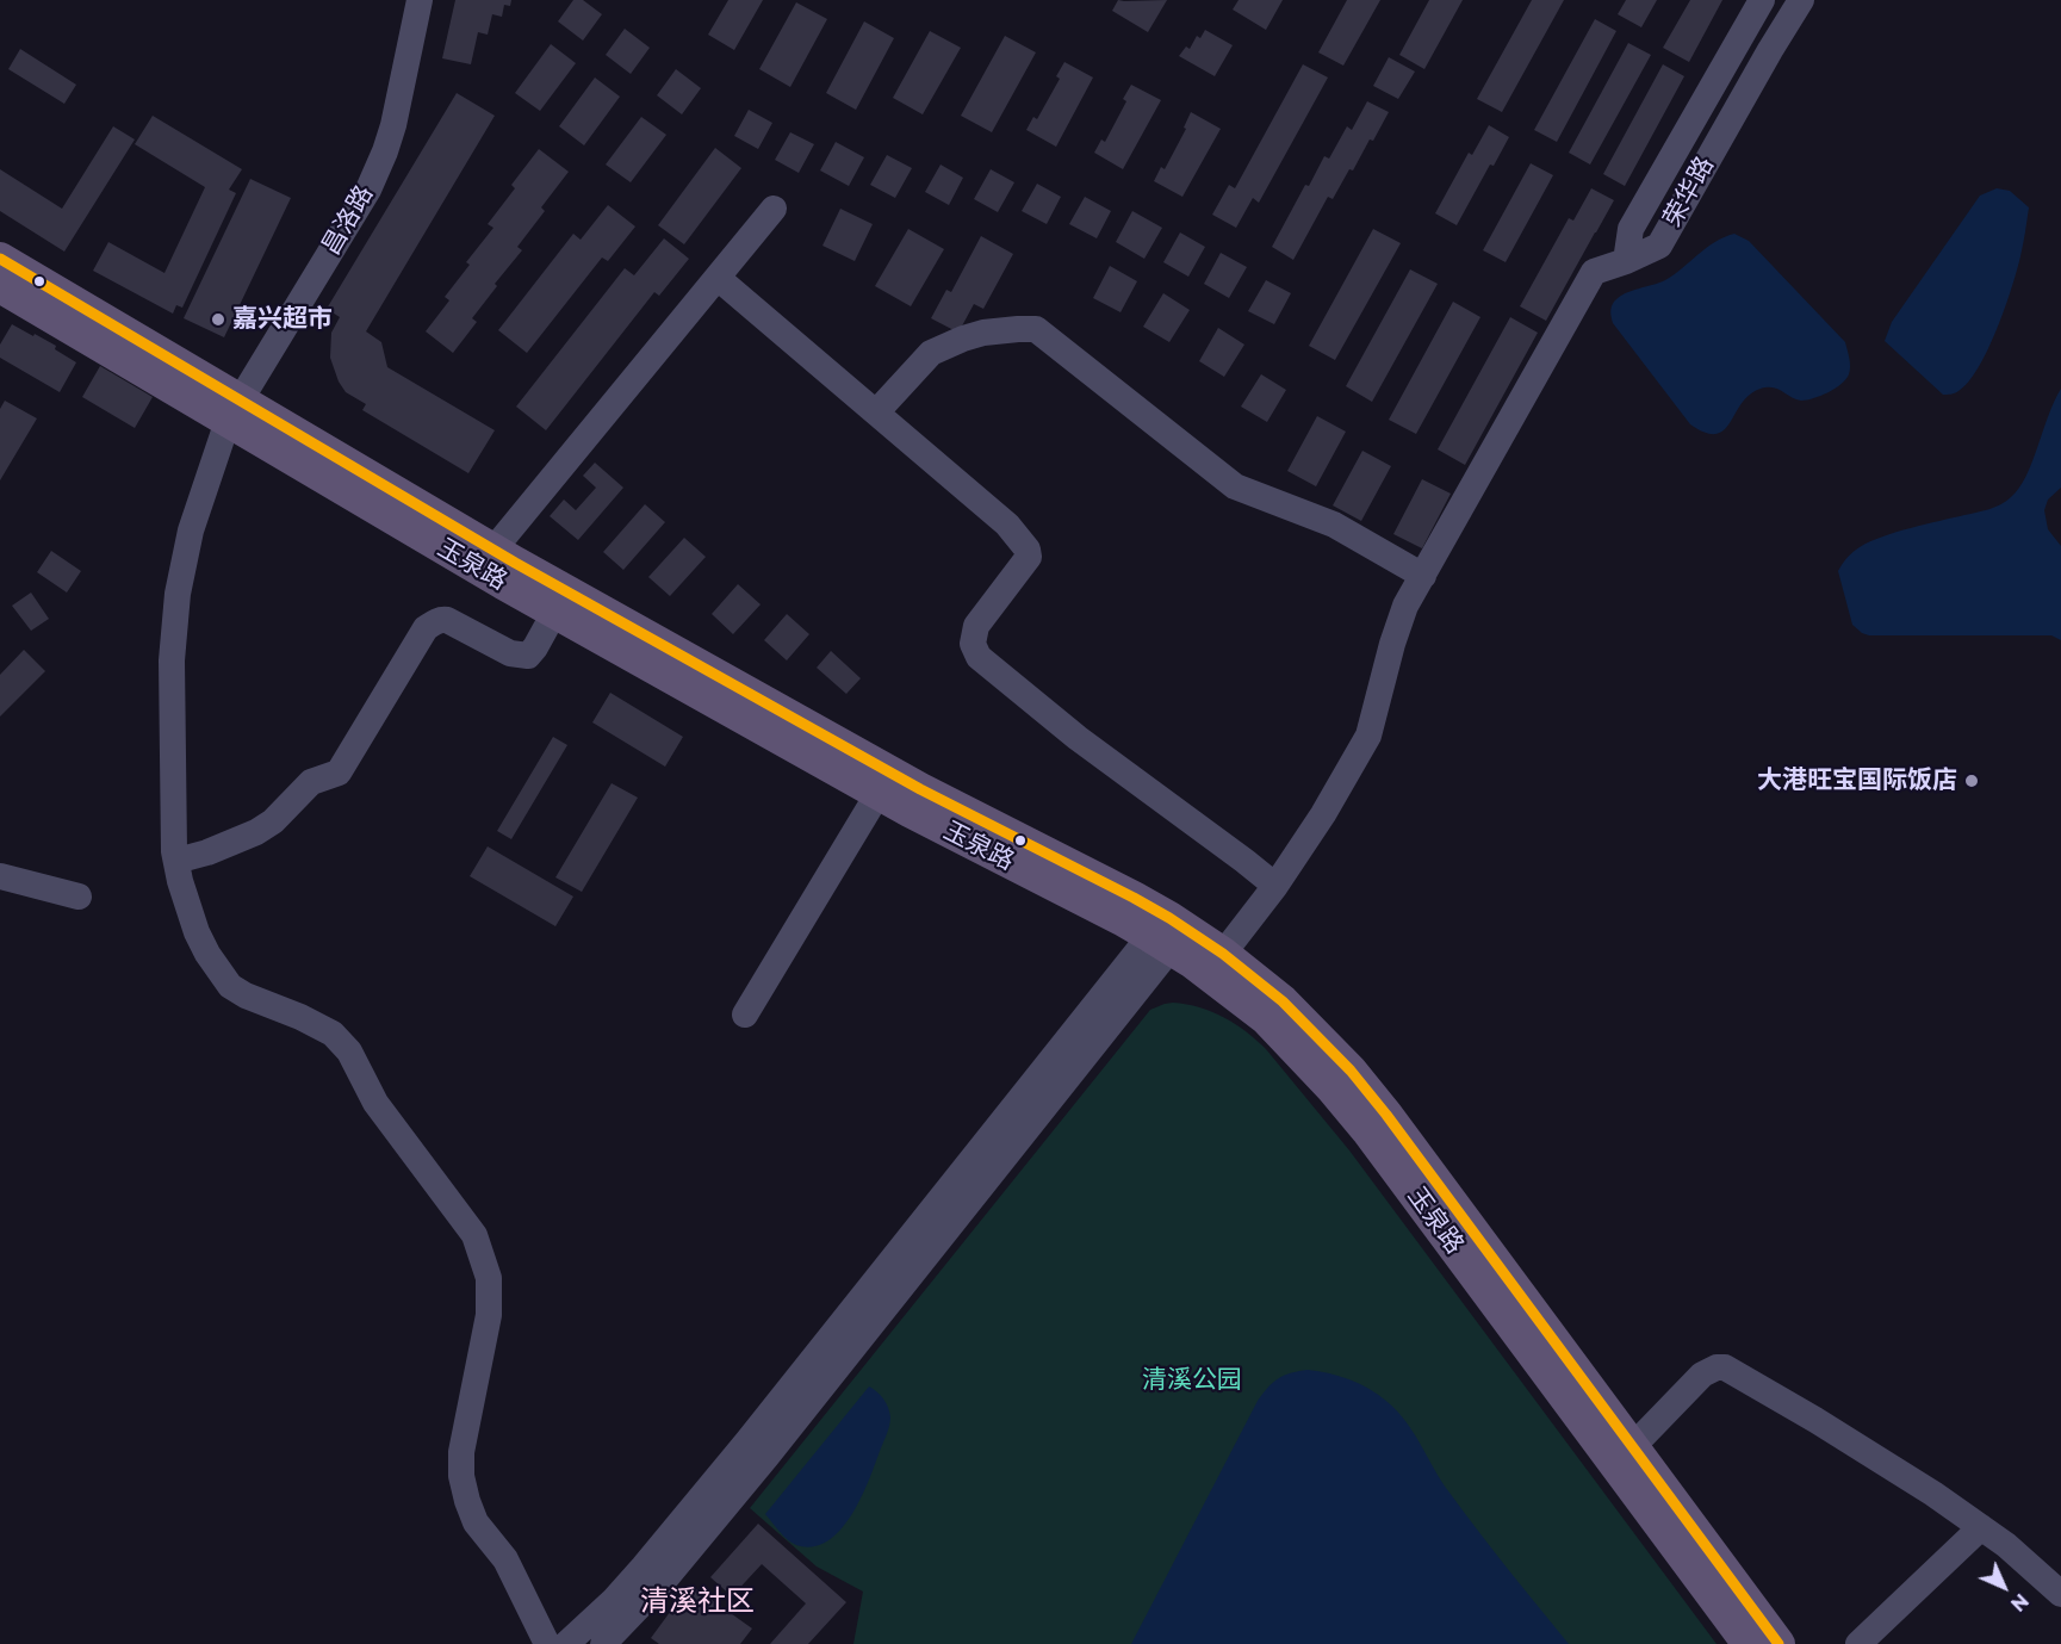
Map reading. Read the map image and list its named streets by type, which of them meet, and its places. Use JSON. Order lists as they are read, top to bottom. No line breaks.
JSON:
{"streets":{"main road":["玉泉路"],"street":["荣华路","昌洛路"]},"crossings":[["昌洛路","玉泉路"]],"districts":["清溪社区"],"parks":["清溪公园"],"places":["嘉兴超市","大港旺宝国际饭店"],"north":"bottom right"}
